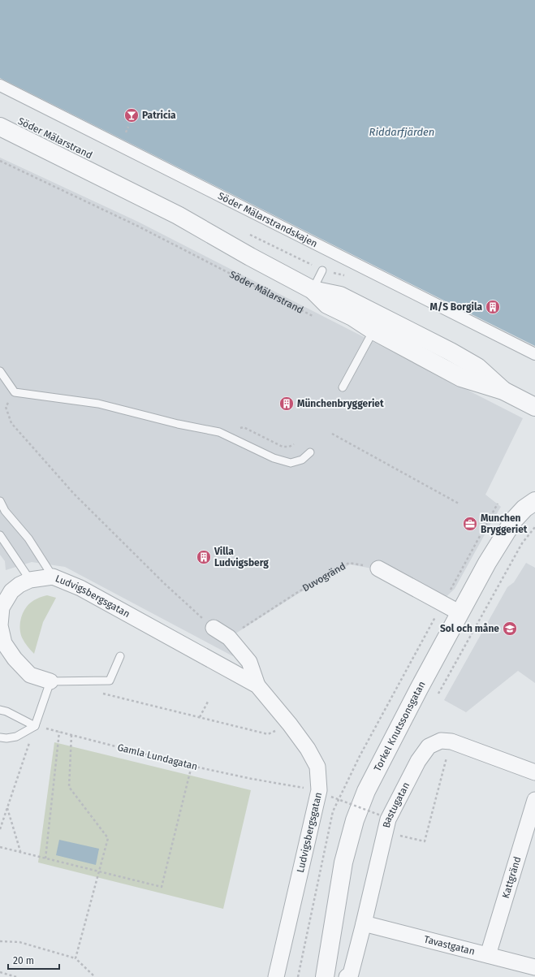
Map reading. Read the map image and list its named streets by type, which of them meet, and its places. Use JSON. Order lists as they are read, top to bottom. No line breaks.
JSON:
{"streets":{"street":["Söder Mälarstrand","Söder Mälarstrandskajen","Ludvigsbergsgatan","Torkel Knutssonsgatan","Bastugatan","Kattgränd","Tavastgatan"],"path":["Duvogränd","Gamla Lundagatan"]},"crossings":[["Duvogränd","Ludvigsbergsgatan"],["Ludvigsbergsgatan","Gamla Lundagatan"],["Bastugatan","Tavastgatan"],["Kattgränd","Tavastgatan"]],"water":["Riddarfjärden"],"places":{"bar":["Patricia"],"building":["M/S Borgila","Münchenbryggeriet","Villa Ludvigsberg"],"office":["Munchen Bryggeriet"],"school or university":["Sol och måne"]},"scale_bar":"20 m"}
